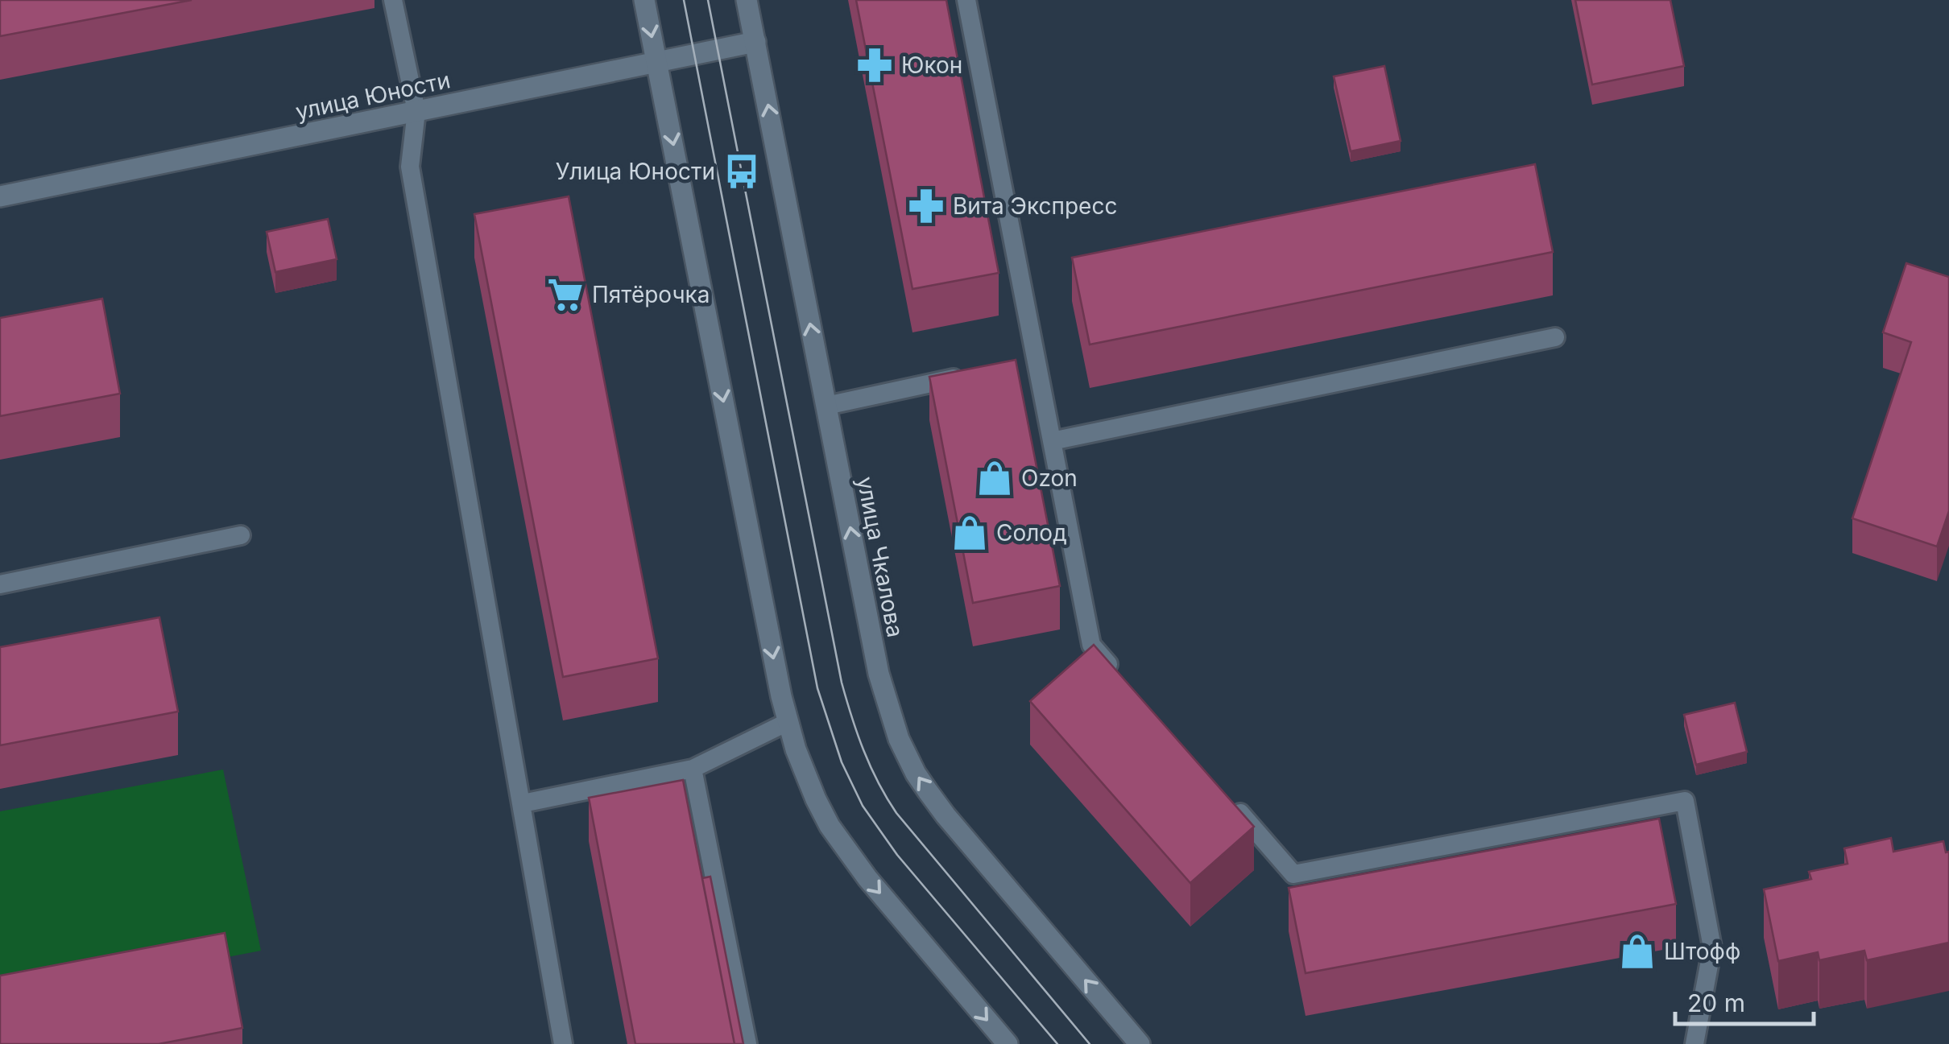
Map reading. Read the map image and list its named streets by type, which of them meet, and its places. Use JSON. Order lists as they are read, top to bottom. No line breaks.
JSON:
{"streets":{"street":["улица Юности","улица Чкалова"]},"crossings":[["улица Юности","улица Чкалова"]],"places":{"pharmacy":["Юкон","Вита Экспресс"],"bus stop":["Улица Юности"],"supermarket":["Пятёрочка"],"shop":["Ozon","Солод","Штофф"]},"scale_bar":"20 m"}
